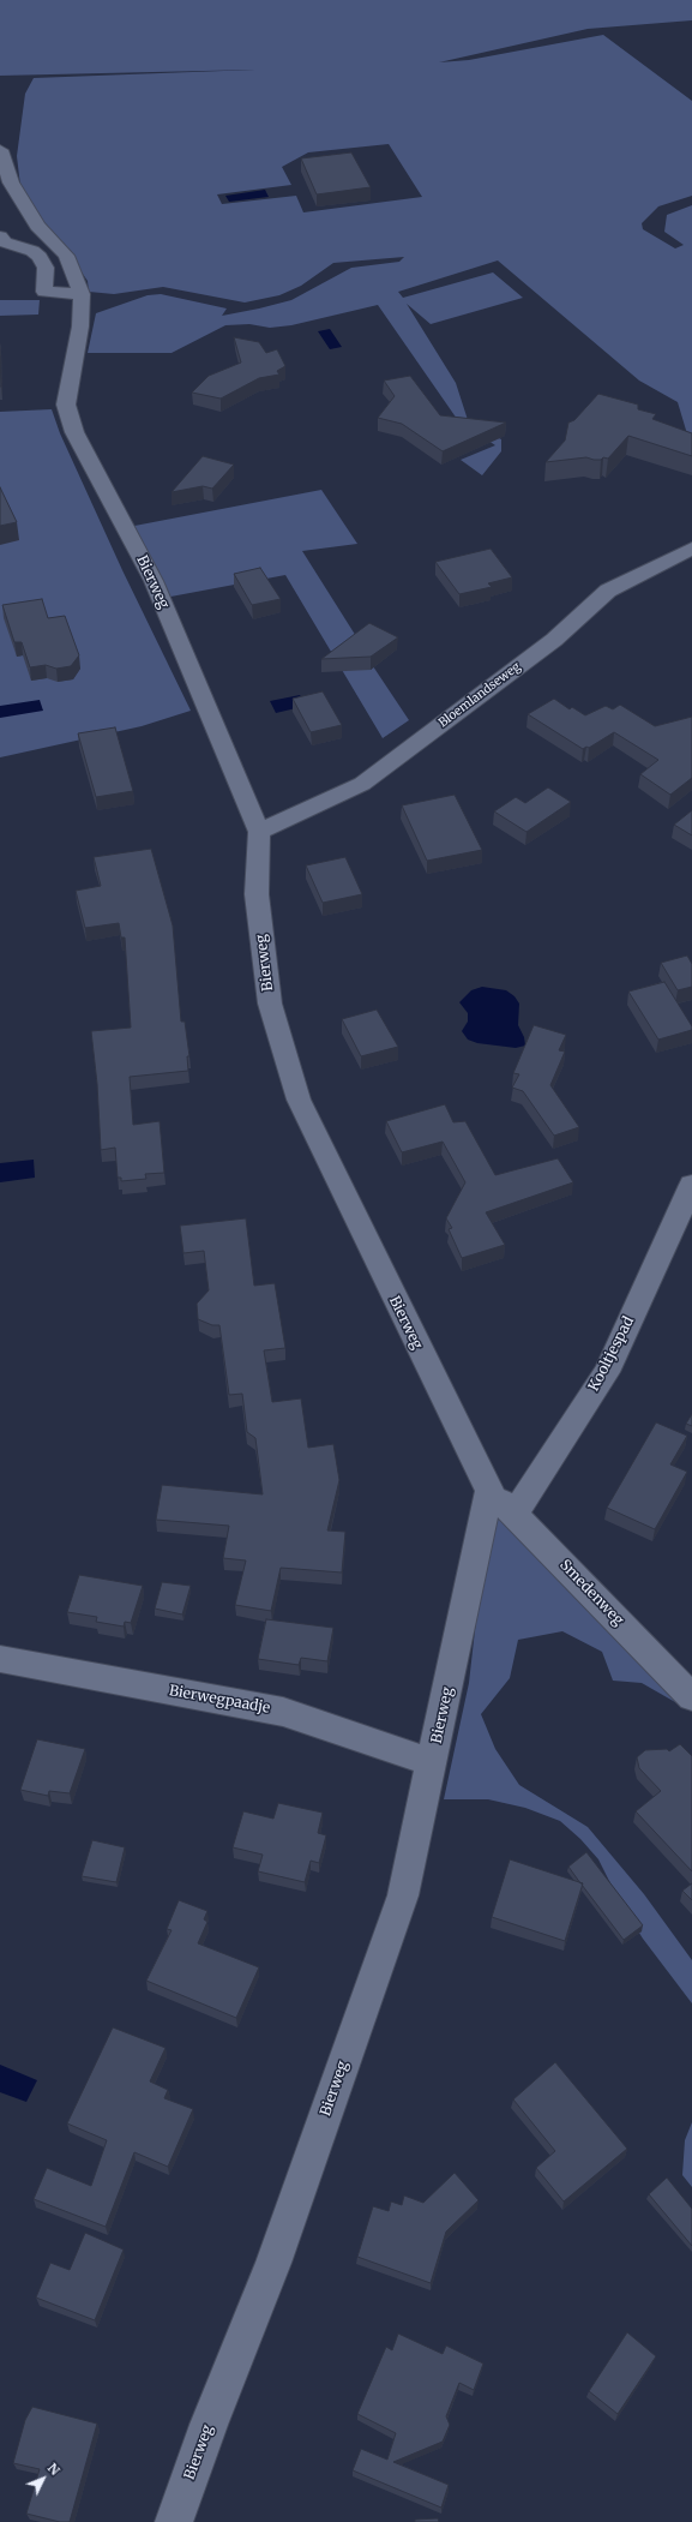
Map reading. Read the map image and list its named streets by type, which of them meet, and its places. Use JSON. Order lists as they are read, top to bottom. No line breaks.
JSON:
{"streets":{"street":["Bierweg","Bloemlandseweg","Kooltjespad","Smedenweg","Bierwegpaadje"]},"crossings":[["Bierweg","Bloemlandseweg"],["Bierweg","Smedenweg"],["Bierweg","Bierwegpaadje"],["Kooltjespad","Smedenweg"]],"north":"top right"}
